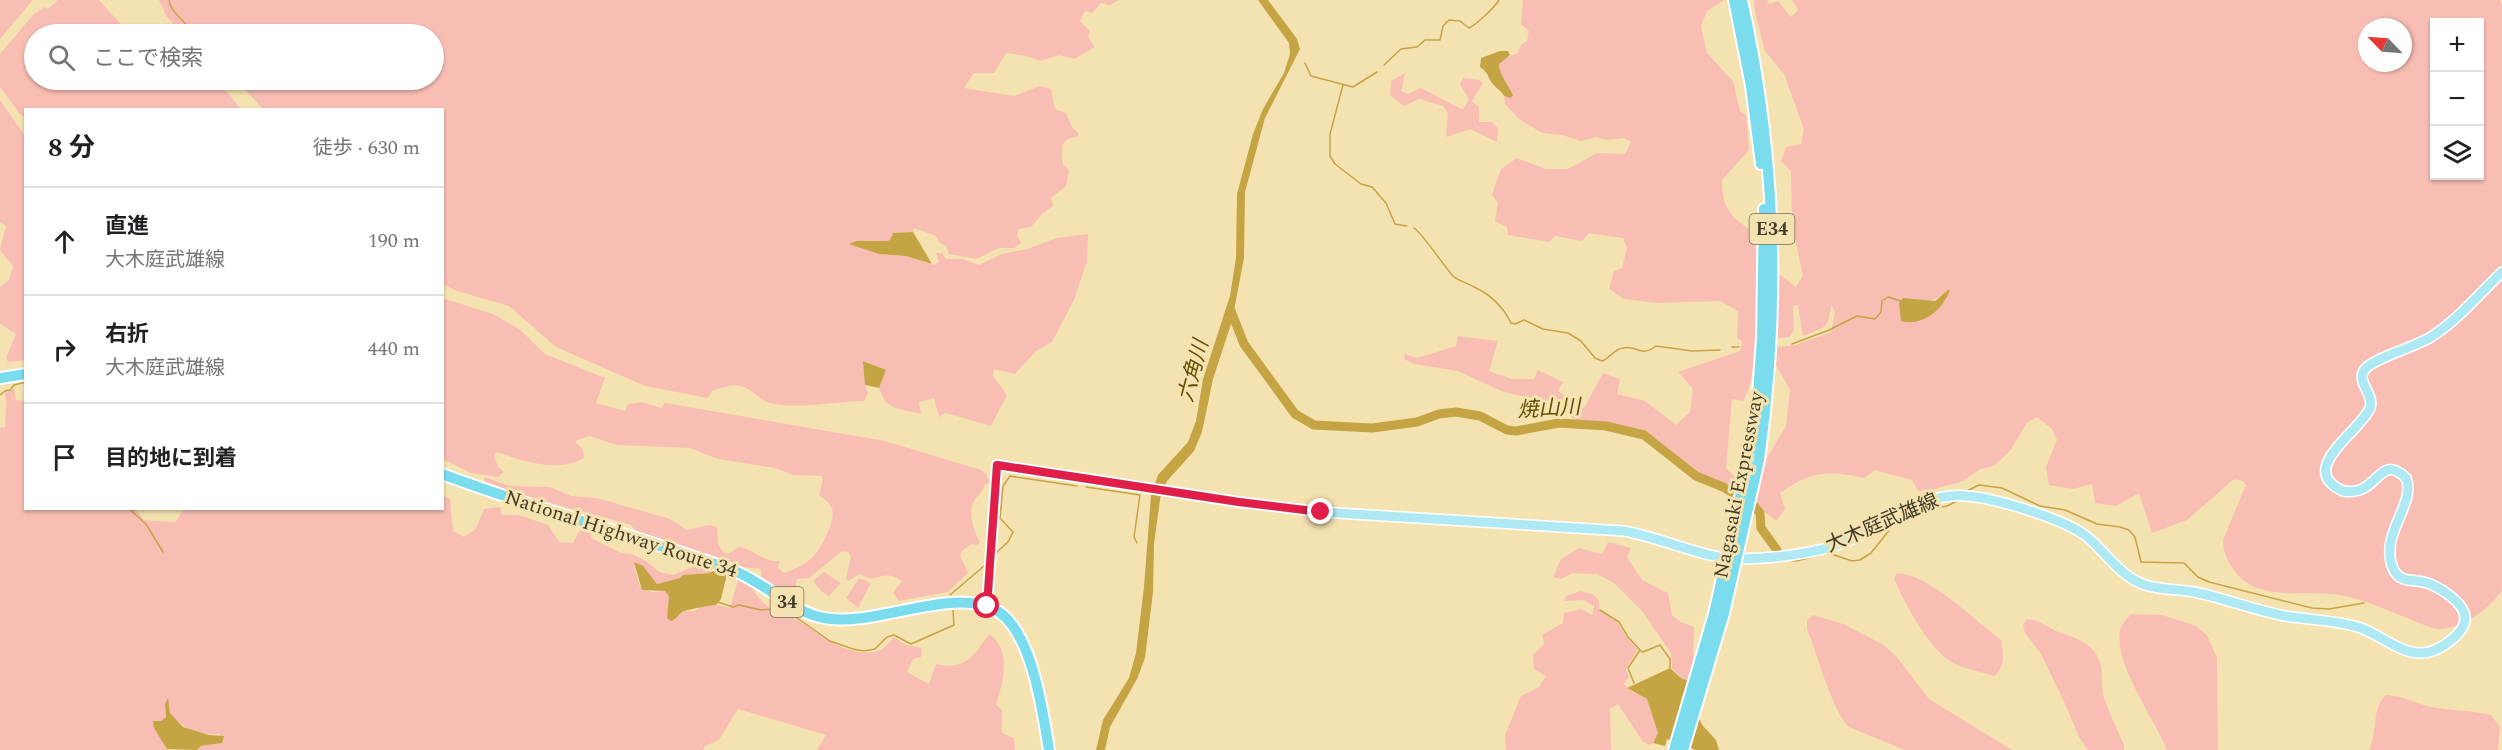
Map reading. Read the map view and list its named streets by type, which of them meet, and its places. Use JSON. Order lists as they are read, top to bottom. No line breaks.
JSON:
{"streets":{"highway":["E34","Nagasaki Expressway","National Highway Route 34","34"],"main road":["大木庭武雄線"]},"crossings":[["大木庭武雄線","National Highway Route 34"]],"water":["六角川","焼山川"],"north":"top left","page":{"map_buttons":["+","−"],"search":"ここで検索","heading":["8 分","徒歩 · 630 m"],"list":[["直進","大木庭武雄線","190 m"],["右折","大木庭武雄線","440 m"],"目的地に到着"]}}
